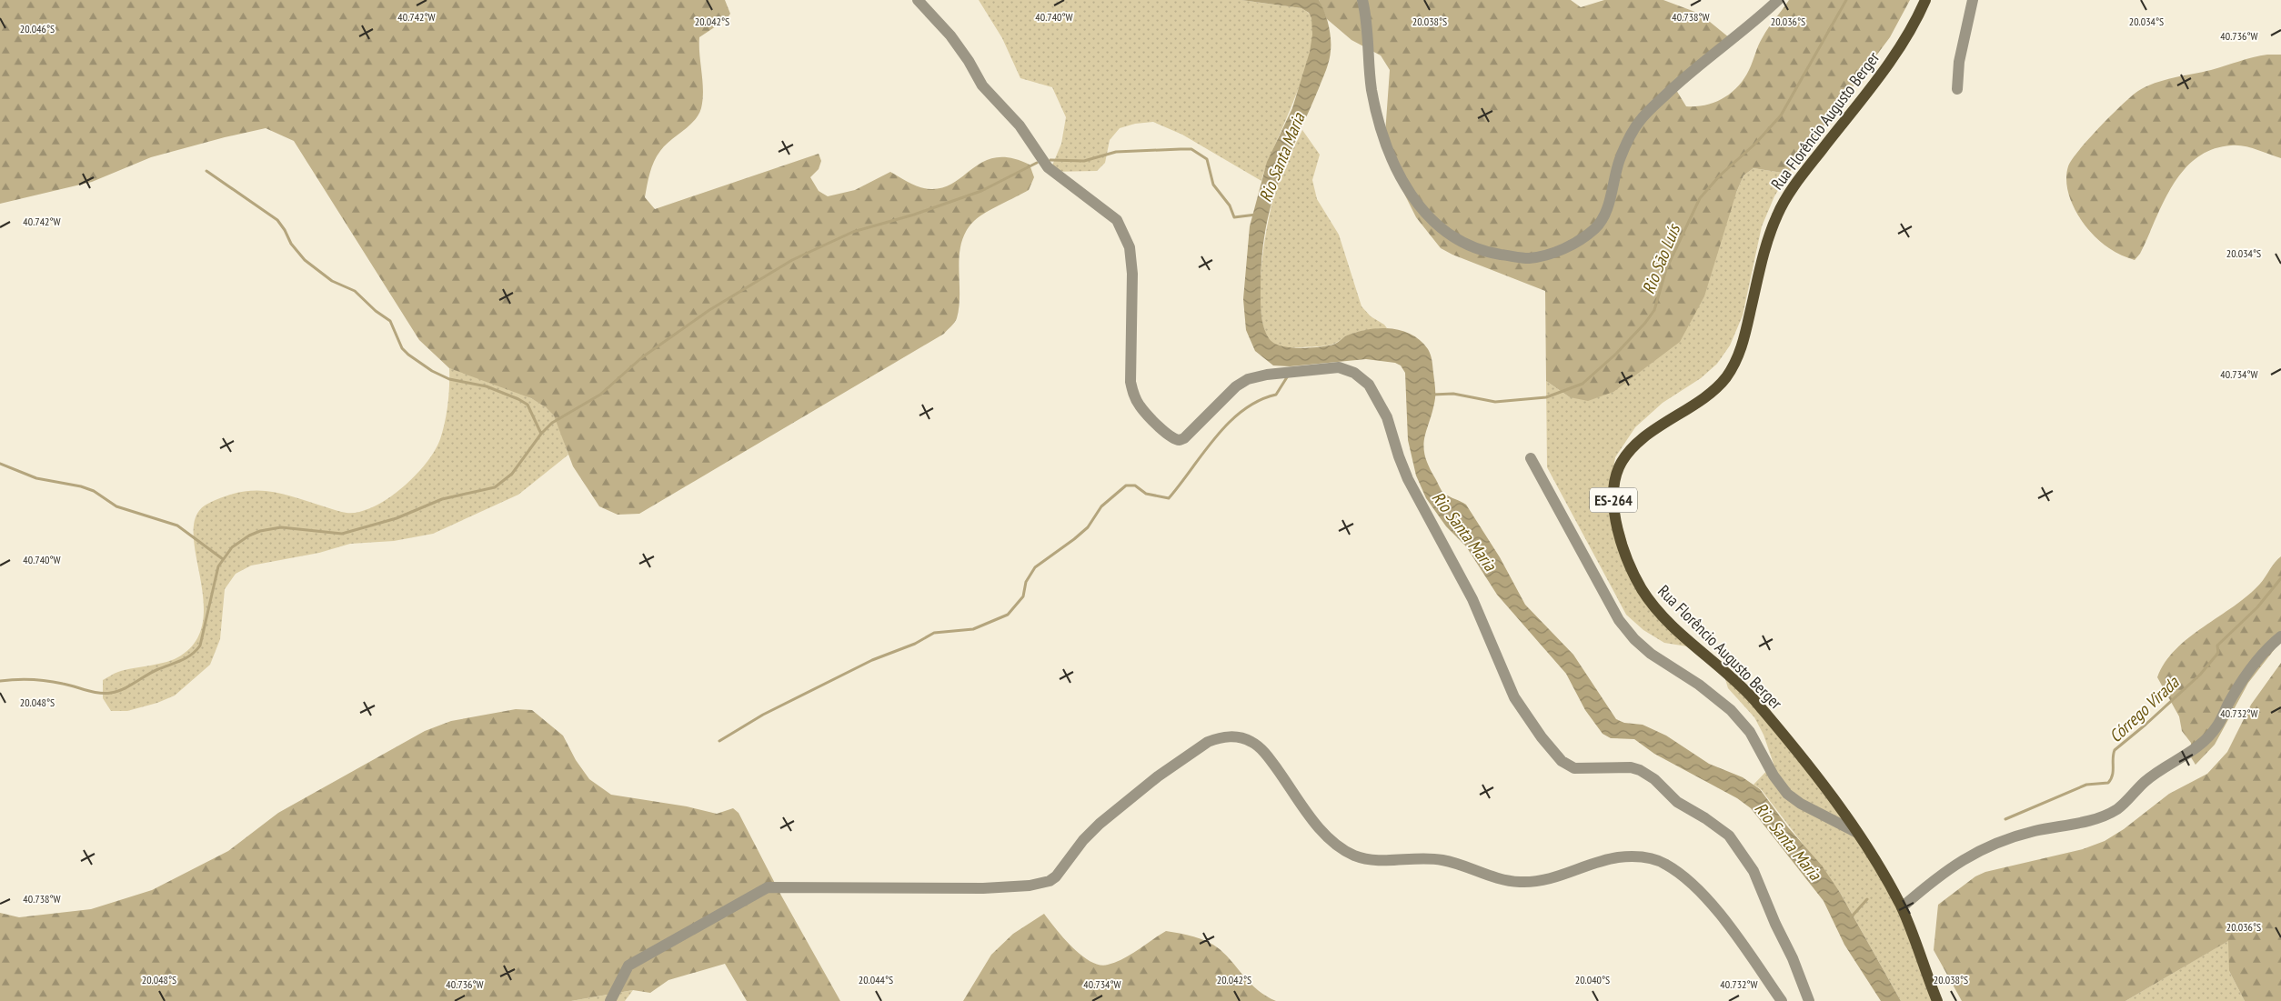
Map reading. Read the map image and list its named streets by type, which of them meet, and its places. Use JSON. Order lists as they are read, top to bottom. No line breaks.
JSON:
{"streets":{"main road":["Rua Florêncio Augusto Berger","ES-264"]},"water":["Rio Santa Maria","Rio São Luís","Córrego Virada"],"coordinates":["40.740°W","40.738°W","40.742°W","20.042°S","20.038°S","20.036°S","20.034°S","20.046°S","40.736°W","40.734°W","20.048°S","40.732°W","20.044°S","20.040°S"]}
